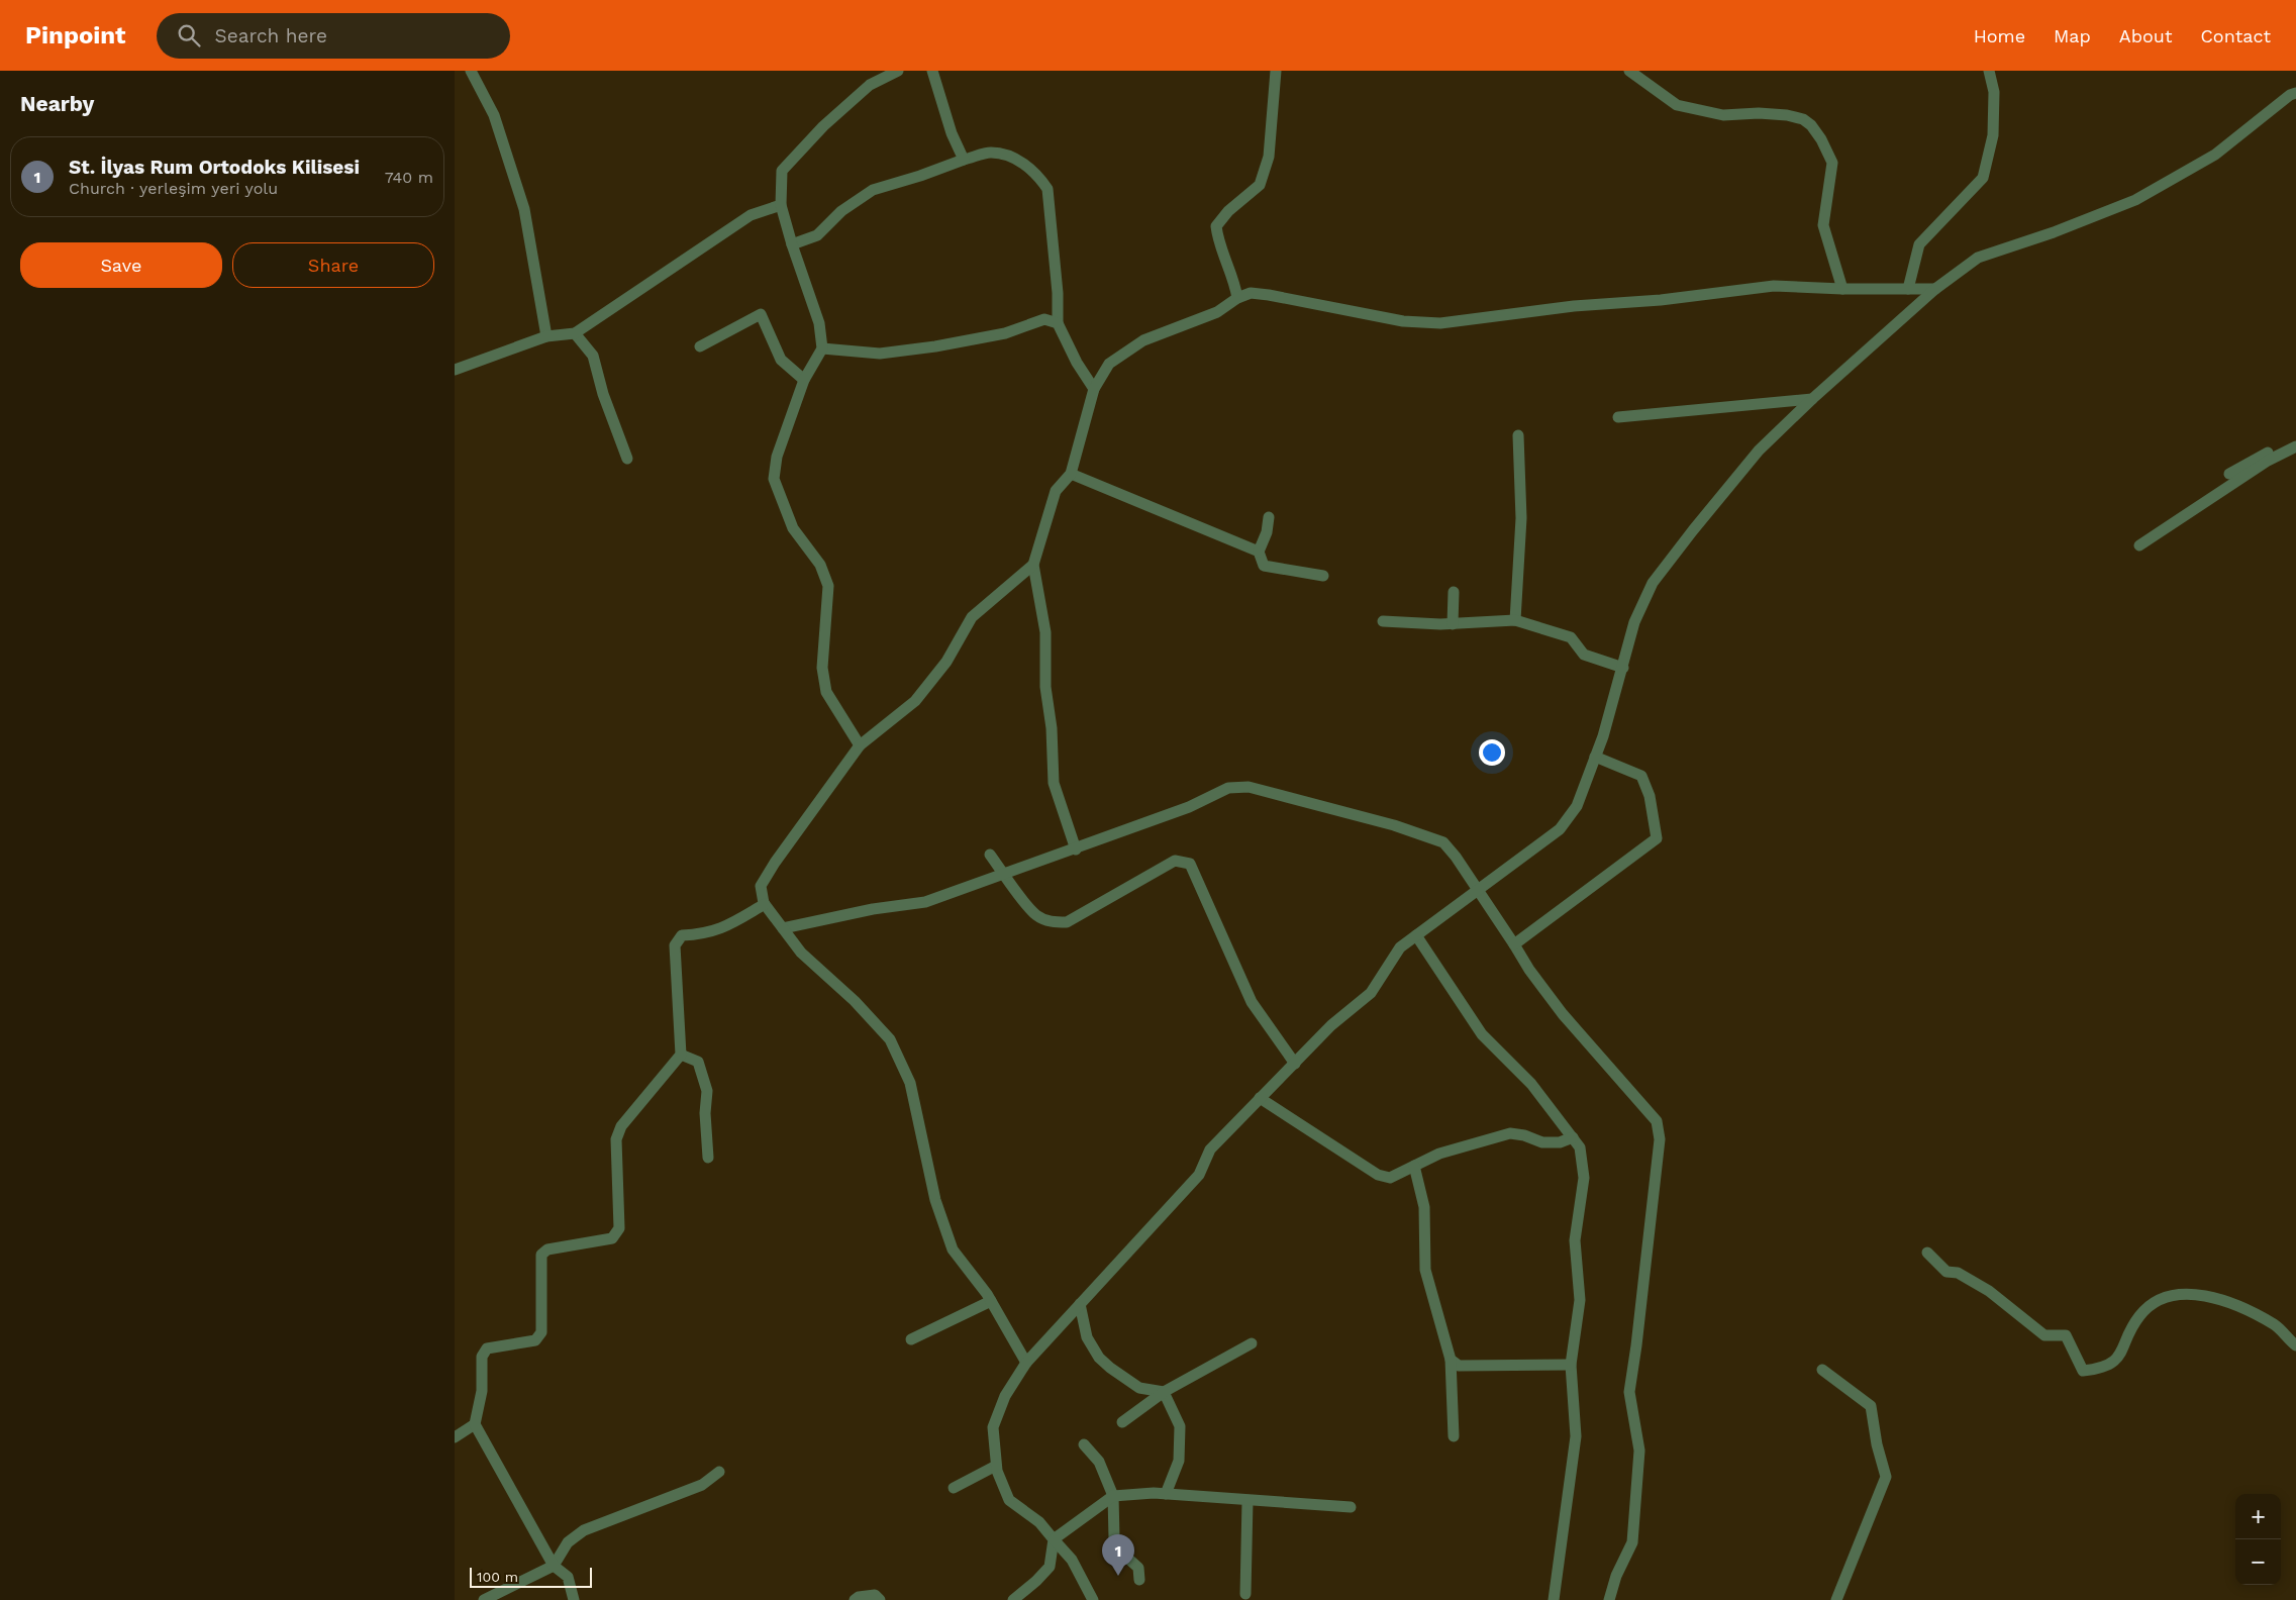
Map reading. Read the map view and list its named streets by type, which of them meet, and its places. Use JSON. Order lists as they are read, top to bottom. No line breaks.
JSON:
{"scale_bar":"100 m","page":{"header":"Pinpoint","search":"Search here","nav":["Home","Map","About","Contact"],"heading":"Nearby","list":[{"mark":"1","name":"St. İlyas Rum Ortodoks Kilisesi","note":"Church · yerleşim yeri yolu","value":"740 m"}],"buttons":["Save","Share"],"map_buttons":["+","−"],"pins":"1","scale":"100 m"}}
